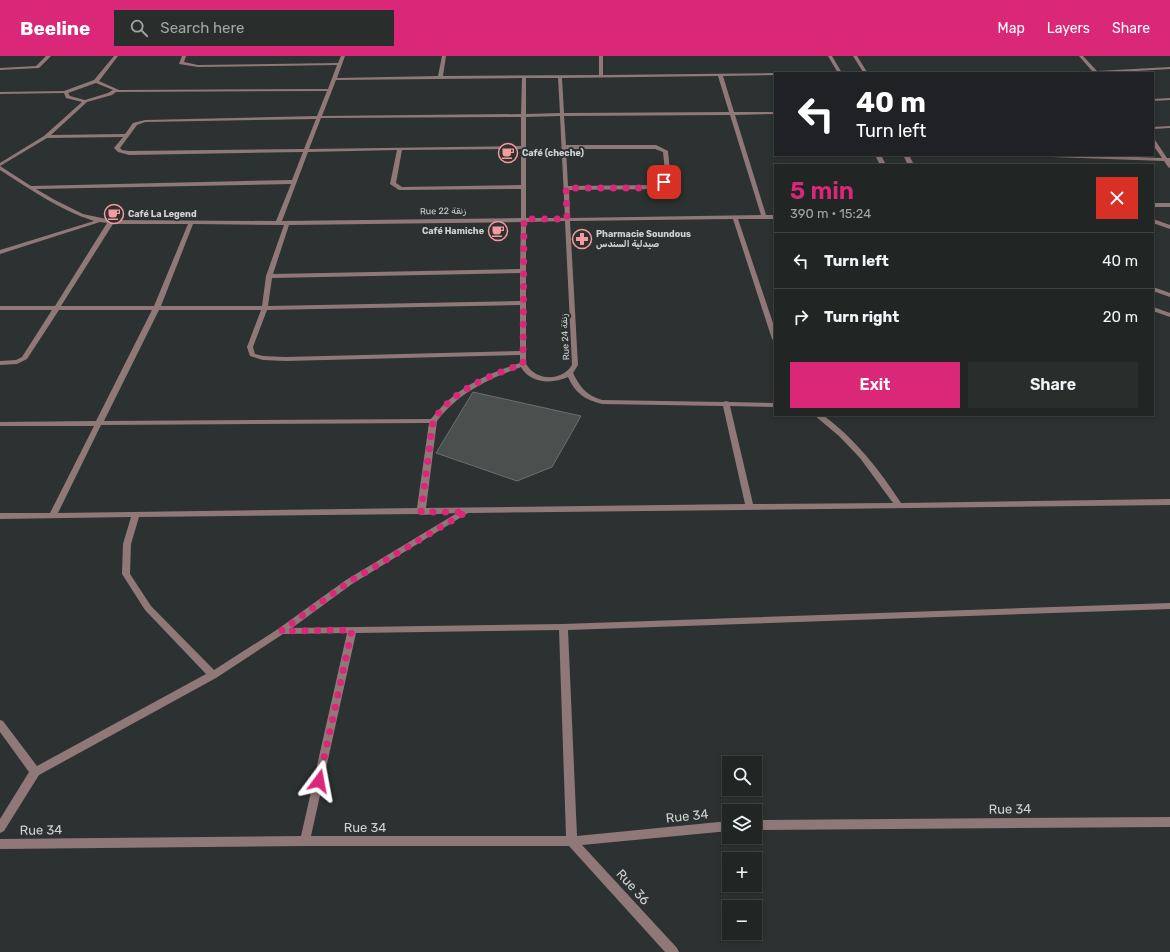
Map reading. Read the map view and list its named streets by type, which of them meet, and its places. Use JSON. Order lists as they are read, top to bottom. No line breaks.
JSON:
{"streets":{"street":["Rue 22 زنقة","Rue 24 زنقة","Rue 34","Rue 36"]},"crossings":[["Rue 22 زنقة","Rue 24 زنقة"],["Rue 34","Rue 36"]],"places":{"cafe":["Café (cheche)","Café La Legend","Café Hamiche"],"pharmacy":["Pharmacie Soundous صيدلية السندس"]},"page":{"header":"Beeline","search":"Search here","nav":["Map","Layers","Share"],"turn":["40 m","Turn left"],"heading":["5 min","390 m · 15:24"],"list":[{"name":"Turn left","value":"40 m"},{"name":"Turn right","value":"20 m"}],"buttons":["Exit","Share"],"map_buttons":["+","−"]}}
